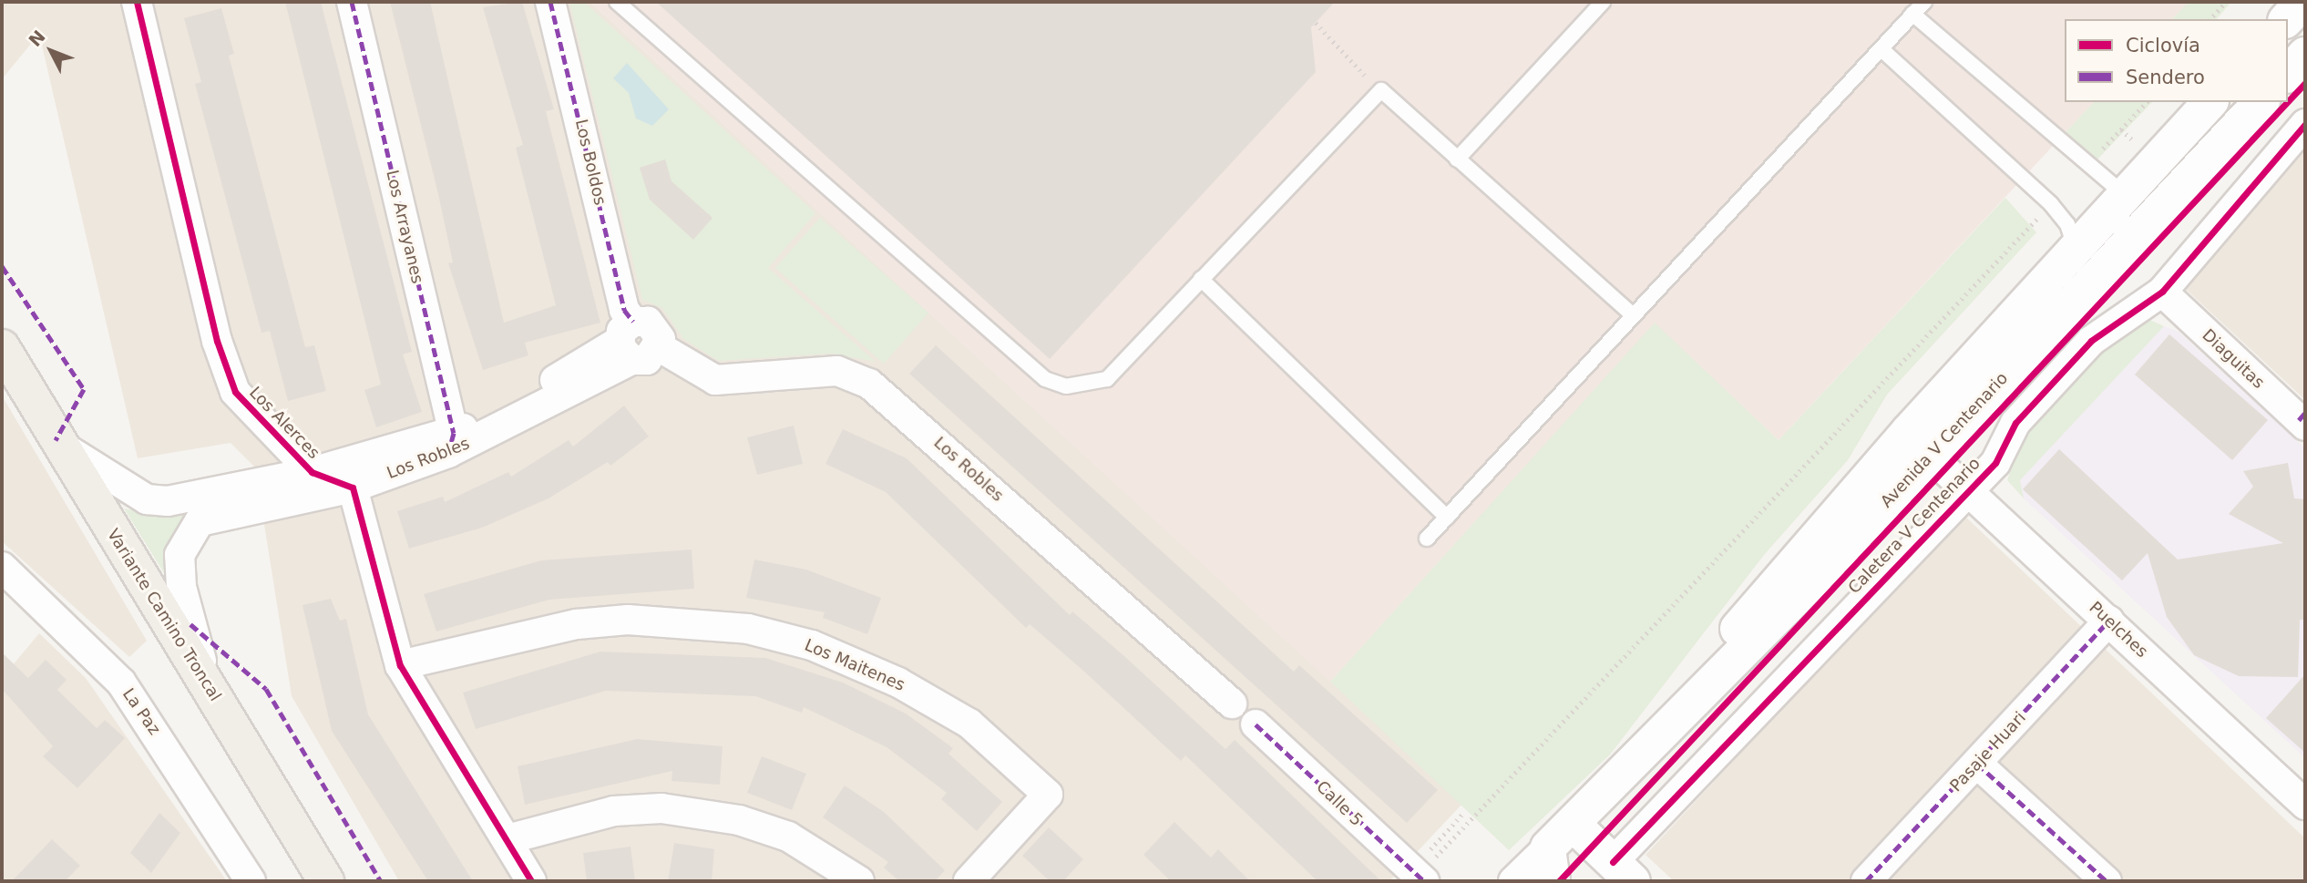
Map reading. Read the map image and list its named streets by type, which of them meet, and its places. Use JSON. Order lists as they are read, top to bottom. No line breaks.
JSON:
{"streets":{"main road":["Avenida V Centenario","Variante Camino Troncal"],"street":["Los Boldos","Los Arrayanes","Diaguitas","Los Alerces","Los Robles","Caletera V Centenario","Puelches","Los Maitenes","La Paz","Pasaje Huari","Calle 5"]},"crossings":[["Los Boldos","Los Robles"],["Los Arrayanes","Los Robles"],["Diaguitas","Caletera V Centenario"],["Los Alerces","Los Robles"],["Avenida V Centenario","Puelches"],["Los Robles","Variante Camino Troncal"],["Caletera V Centenario","Puelches"],["Puelches","Pasaje Huari"]],"legend":["Ciclovía","Sendero"],"north":"top left"}
